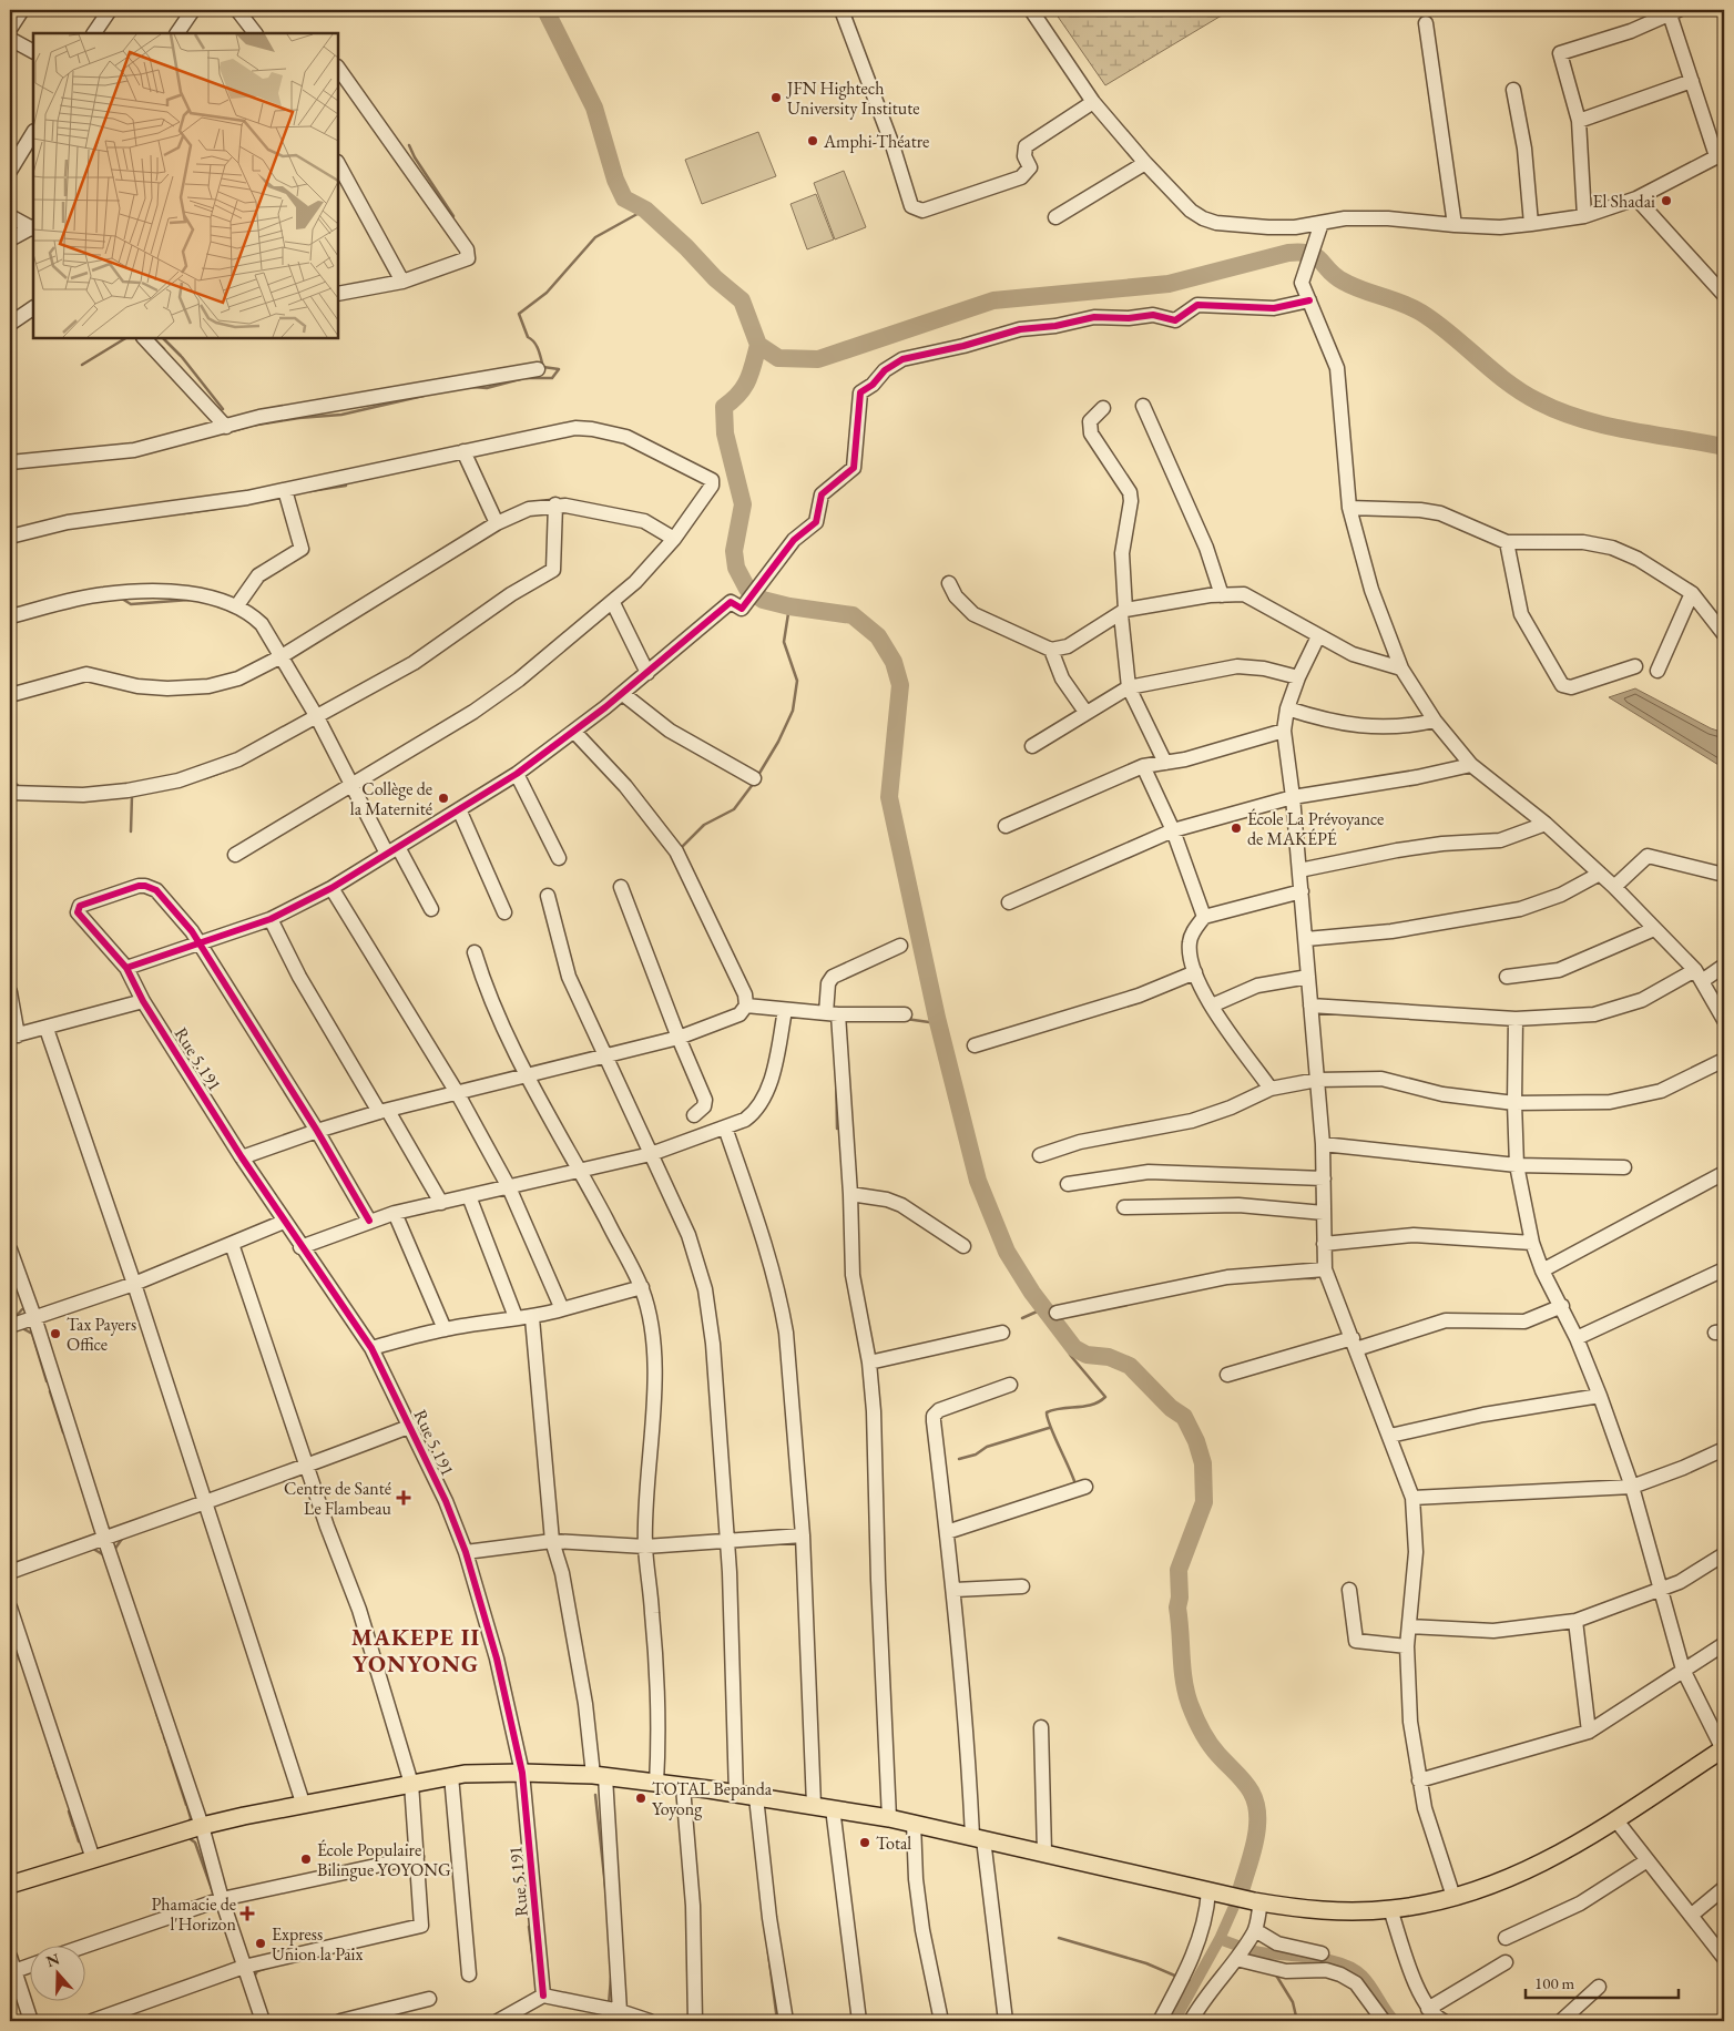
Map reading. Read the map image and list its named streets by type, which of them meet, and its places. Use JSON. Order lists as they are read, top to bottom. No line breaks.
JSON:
{"streets":{"street":["Rue 5.191"]},"districts":["MAKEPE II YONYONG"],"places":{"other":["JFN Hightech University Institute","Amphi-Théatre","El Shadai","Collège de la Maternité","École La Prévoyance de MAKÉPÉ","Tax Payers Office","TOTAL Bepanda Yoyong","Total","École Populaire Bilingue YOYONG","Express Union la Paix"],"health":["Centre de Santé Le Flambeau","Phamacie de l'Horizon"]},"scale_bar":"100 m","north":"top"}
